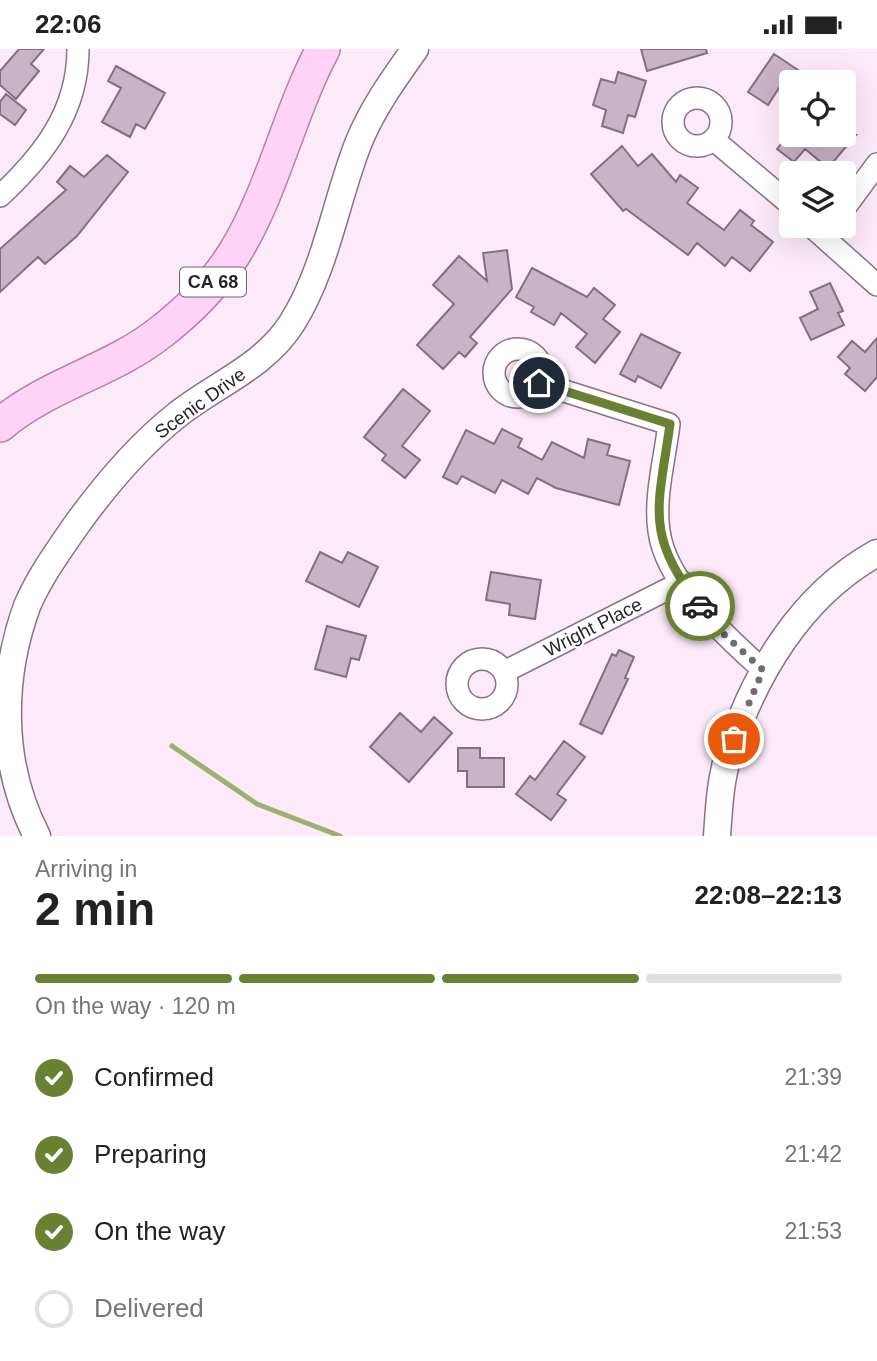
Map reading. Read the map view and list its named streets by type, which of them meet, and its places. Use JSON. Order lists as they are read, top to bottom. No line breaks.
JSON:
{"streets":{"main road":["CA 68"],"street":["Scenic Drive","Wright Place"]},"page":{"status":"22:06","heading":["2 min","Arriving in","22:08–22:13"],"bar":"On the way · 120 m","list":[["Confirmed","21:39"],["Preparing","21:42"],["On the way","21:53"],"Delivered"]}}
